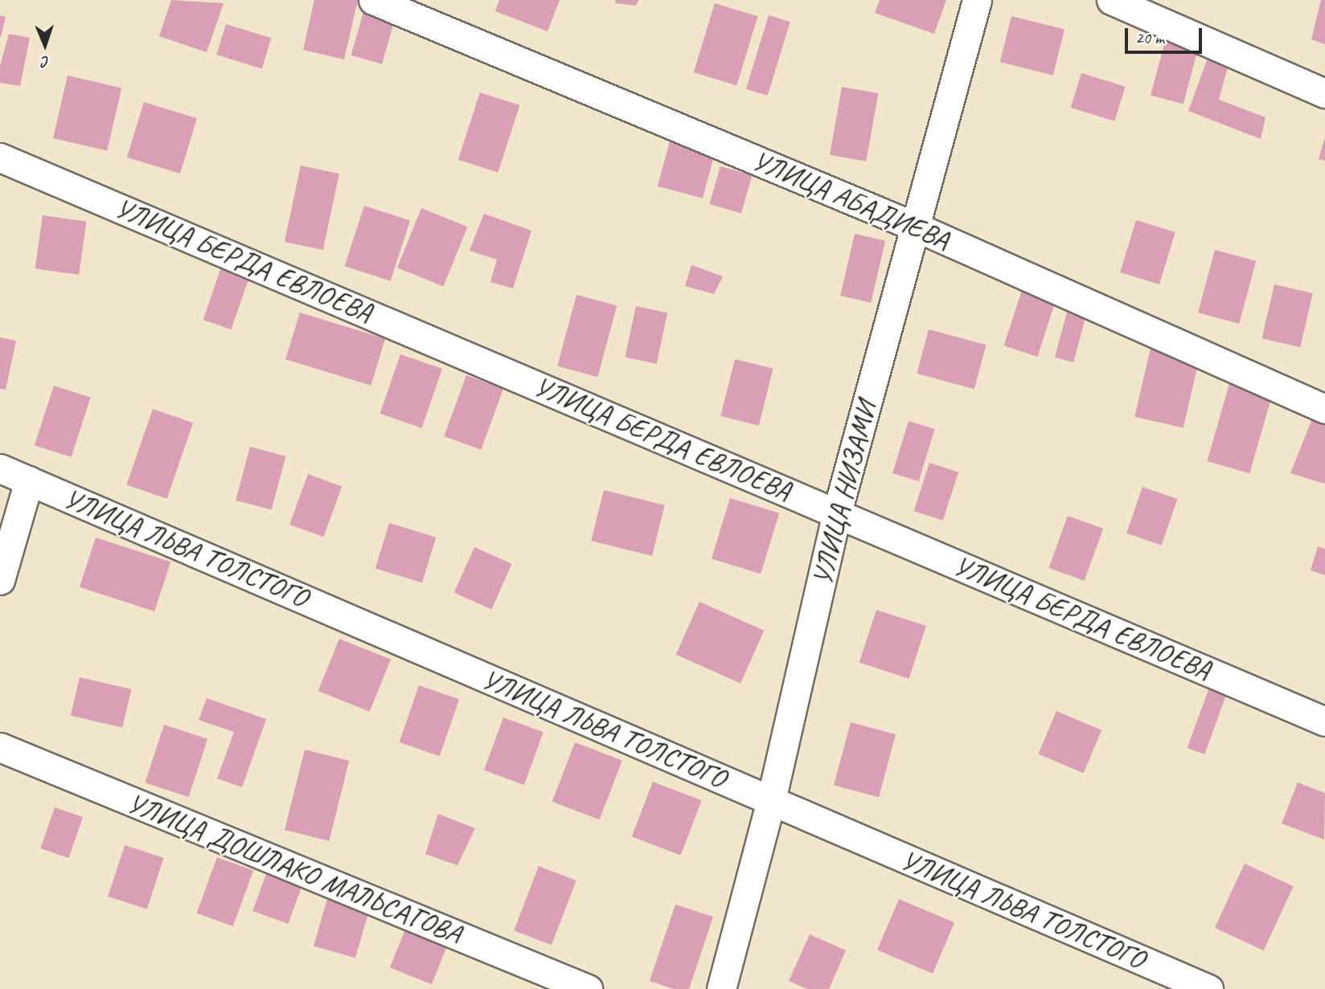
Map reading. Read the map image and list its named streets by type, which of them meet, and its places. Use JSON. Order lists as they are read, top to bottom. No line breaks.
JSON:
{"streets":{"street":["УЛИЦА АБАДИЕВА","УЛИЦА БЕРДА ЕВЛОЕВА","УЛИЦА НИЗАМИ","УЛИЦА ЛЬВА ТОЛСТОГО","УЛИЦА ДОШЛАКО МАЛЬСАГОВА"]},"crossings":[["УЛИЦА АБАДИЕВА","УЛИЦА НИЗАМИ"],["УЛИЦА БЕРДА ЕВЛОЕВА","УЛИЦА НИЗАМИ"],["УЛИЦА НИЗАМИ","УЛИЦА ЛЬВА ТОЛСТОГО"]],"scale_bar":"20 m","north":"bottom"}
